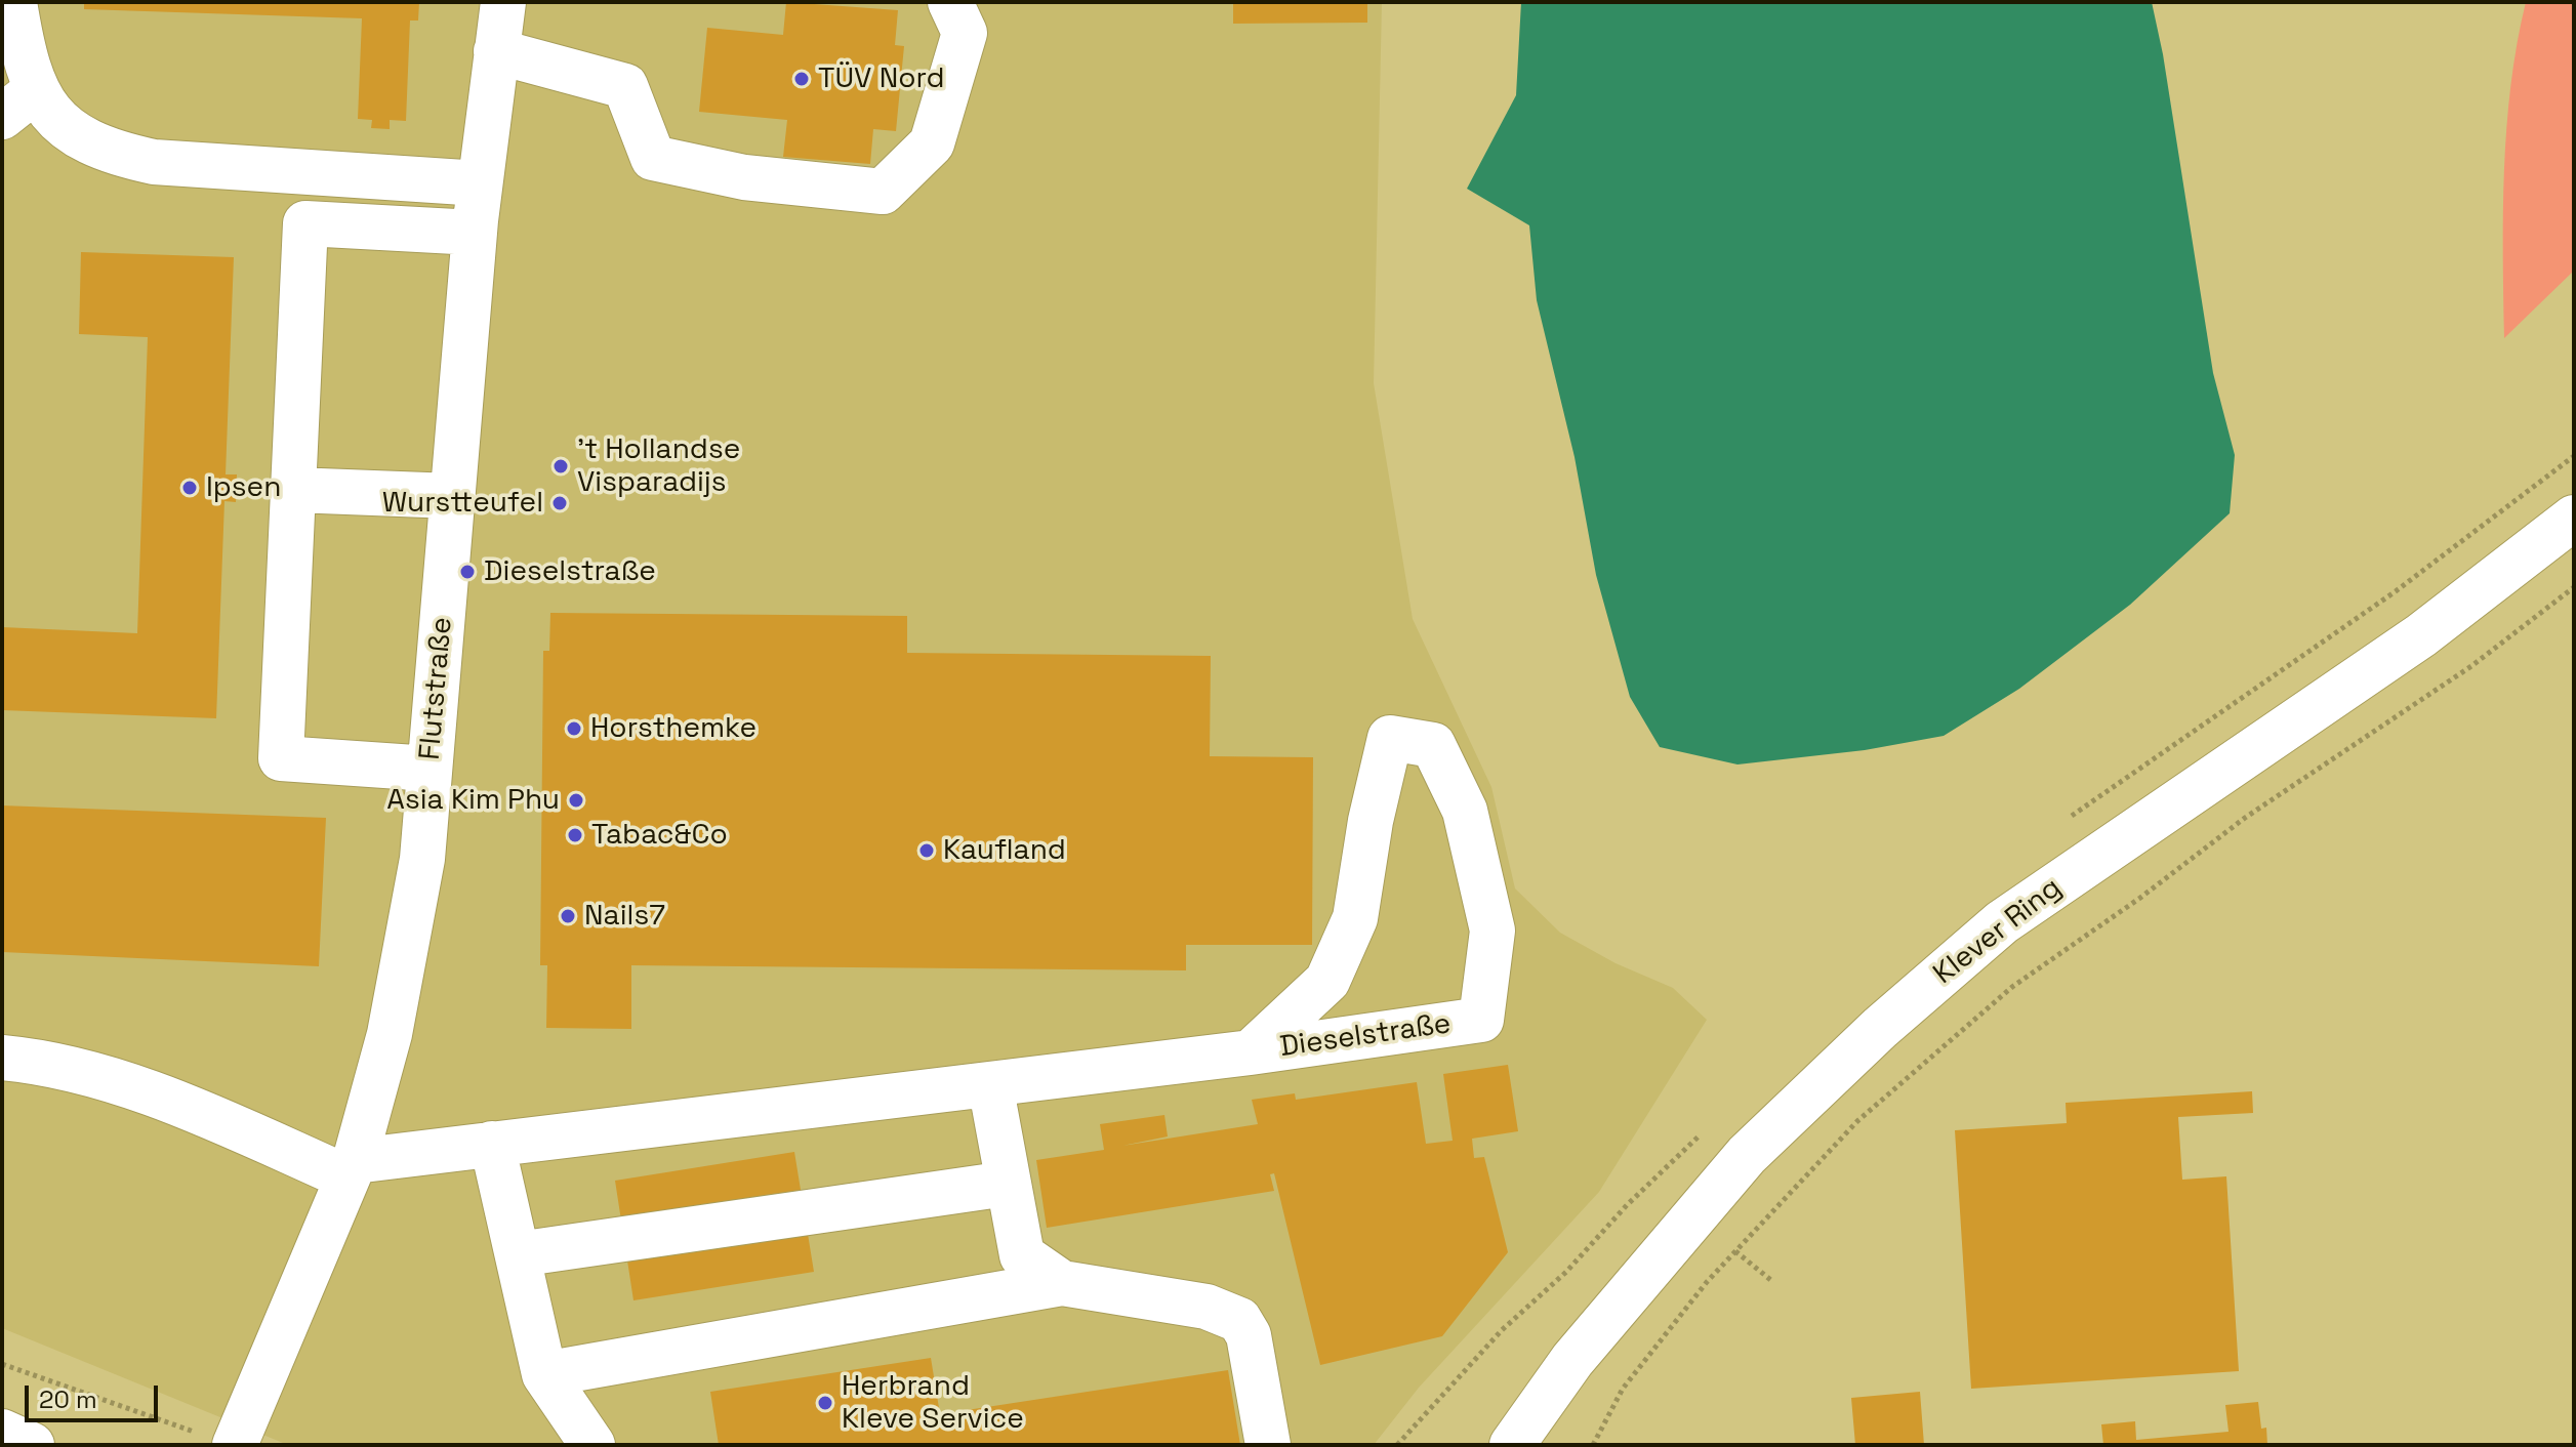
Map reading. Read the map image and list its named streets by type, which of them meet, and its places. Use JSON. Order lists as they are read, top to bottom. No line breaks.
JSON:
{"streets":{"street":["Flutstraße","Klever Ring","Dieselstraße"]},"crossings":[["Flutstraße","Dieselstraße"]],"places":["TÜV Nord","'t Hollandse Visparadijs","Ipsen","Wurstteufel","Dieselstraße","Horsthemke","Asia Kim Phu","Tabac&Co","Kaufland","Nails7","Herbrand Kleve Service"],"scale_bar":"20 m"}
